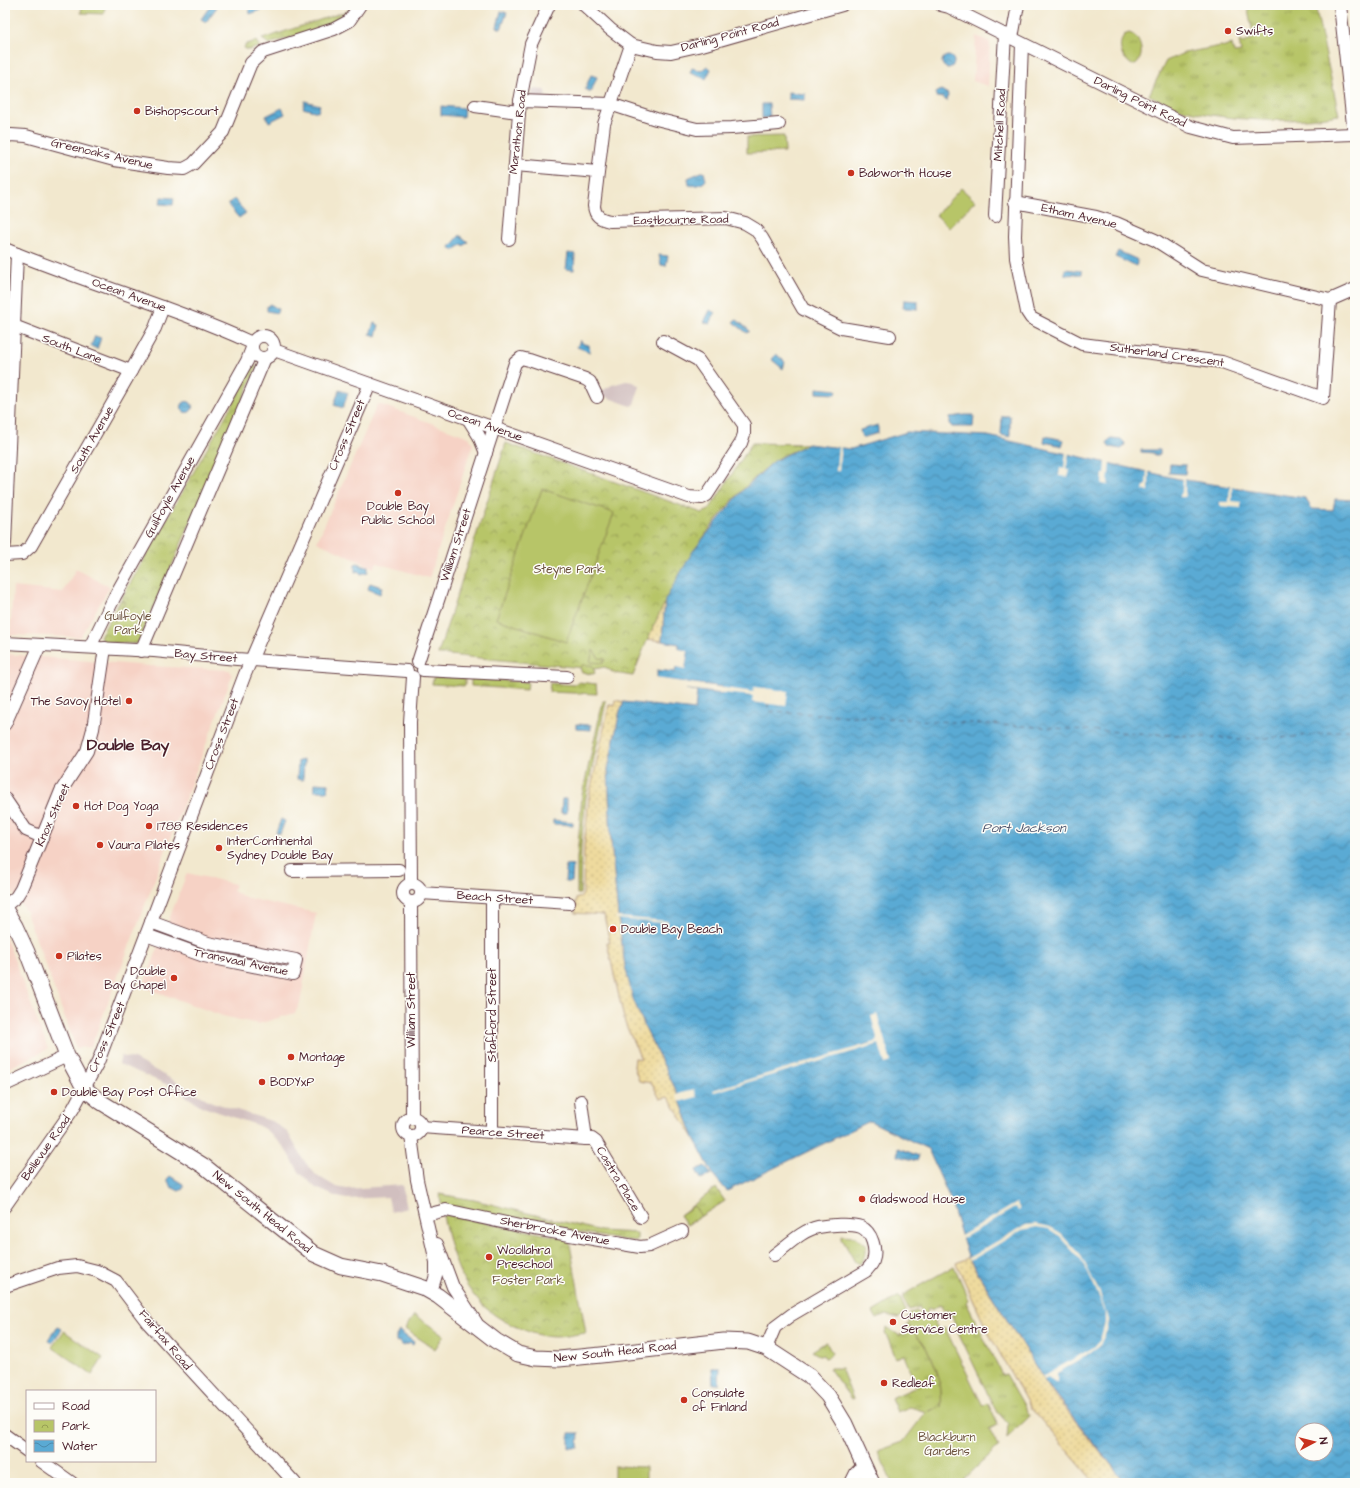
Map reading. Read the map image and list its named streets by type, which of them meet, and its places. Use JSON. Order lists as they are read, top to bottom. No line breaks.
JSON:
{"streets":{"main road":["New South Head Road"],"street":["Darling Point Road","Mitchell Road","Marathon Road","Greenoaks Avenue","Etham Avenue","Eastbourne Road","Ocean Avenue","South Lane","Sutherland Crescent","Cross Street","South Avenue","Guilfoyle Avenue","William Street","Bay Street","Knox Street","Beach Street","Transvaal Avenue","Stafford Street","Pearce Street","Bellevue Road","Castra Place","Sherbrooke Avenue","Fairfax Road"]},"crossings":[["Darling Point Road","Mitchell Road"],["Darling Point Road","Eastbourne Road"],["Etham Avenue","Sutherland Crescent"],["Ocean Avenue","Cross Street"],["Ocean Avenue","South Avenue"],["Ocean Avenue","Guilfoyle Avenue"],["Ocean Avenue","William Street"],["South Lane","South Avenue"],["Cross Street","Bay Street"],["Cross Street","Transvaal Avenue"],["Cross Street","Bellevue Road"],["Cross Street","New South Head Road"],["Guilfoyle Avenue","Bay Street"],["William Street","Beach Street"],["William Street","Pearce Street"],["Bay Street","Knox Street"],["Beach Street","Stafford Street"],["Stafford Street","Pearce Street"],["Pearce Street","Castra Place"],["Bellevue Road","New South Head Road"]],"districts":["Double Bay"],"water":["Port Jackson"],"parks":["Steyne Park","Guilfoyle Park","Foster Park","Blackburn Gardens"],"places":["Swifts","Bishopscourt","Babworth House","Double Bay Public School","The Savoy Hotel","Hot Dog Yoga","1788 Residences","Vaura Pilates","InterContinental Sydney Double Bay","Double Bay Beach","Pilates","Double Bay Chapel","Montage","BODYxP","Double Bay Post Office","Gladswood House","Woollahra Preschool","Customer Service Centre","Redleaf","Consulate of Finland"],"legend":["Road","Park","Water"],"north":"right"}
